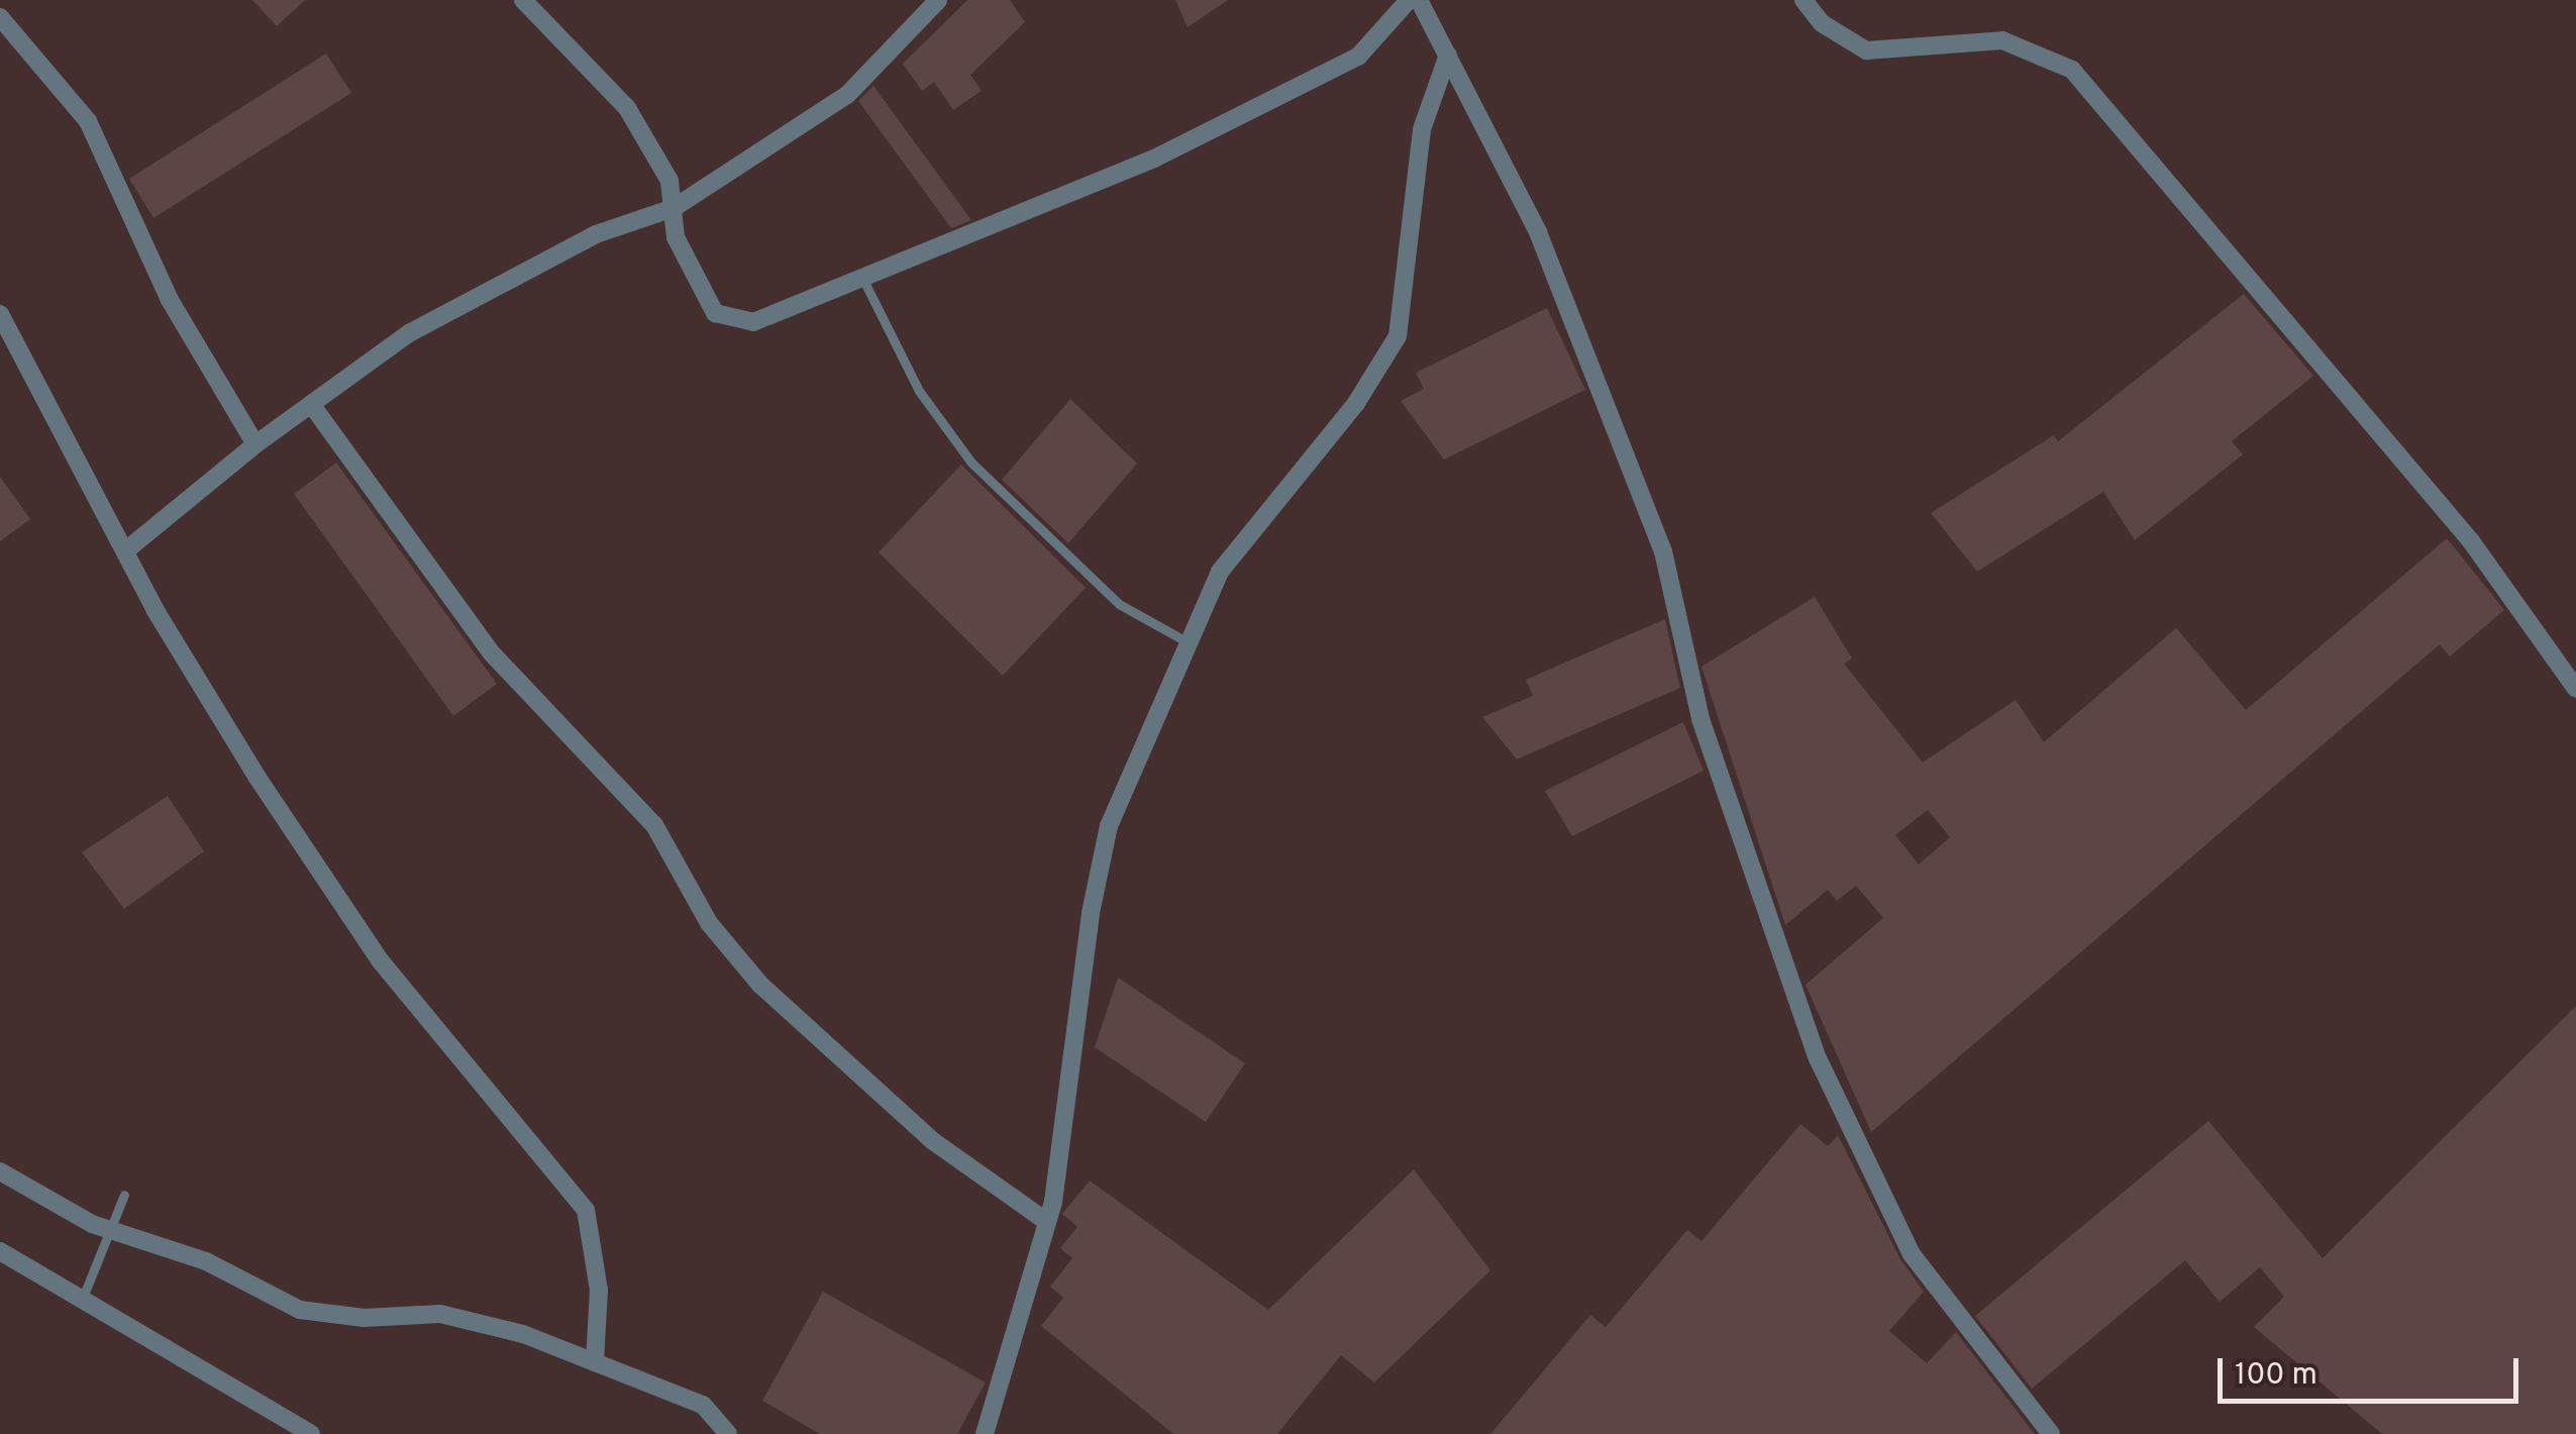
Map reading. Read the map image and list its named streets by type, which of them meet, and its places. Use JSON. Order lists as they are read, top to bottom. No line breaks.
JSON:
{"scale_bar":"100 m"}
